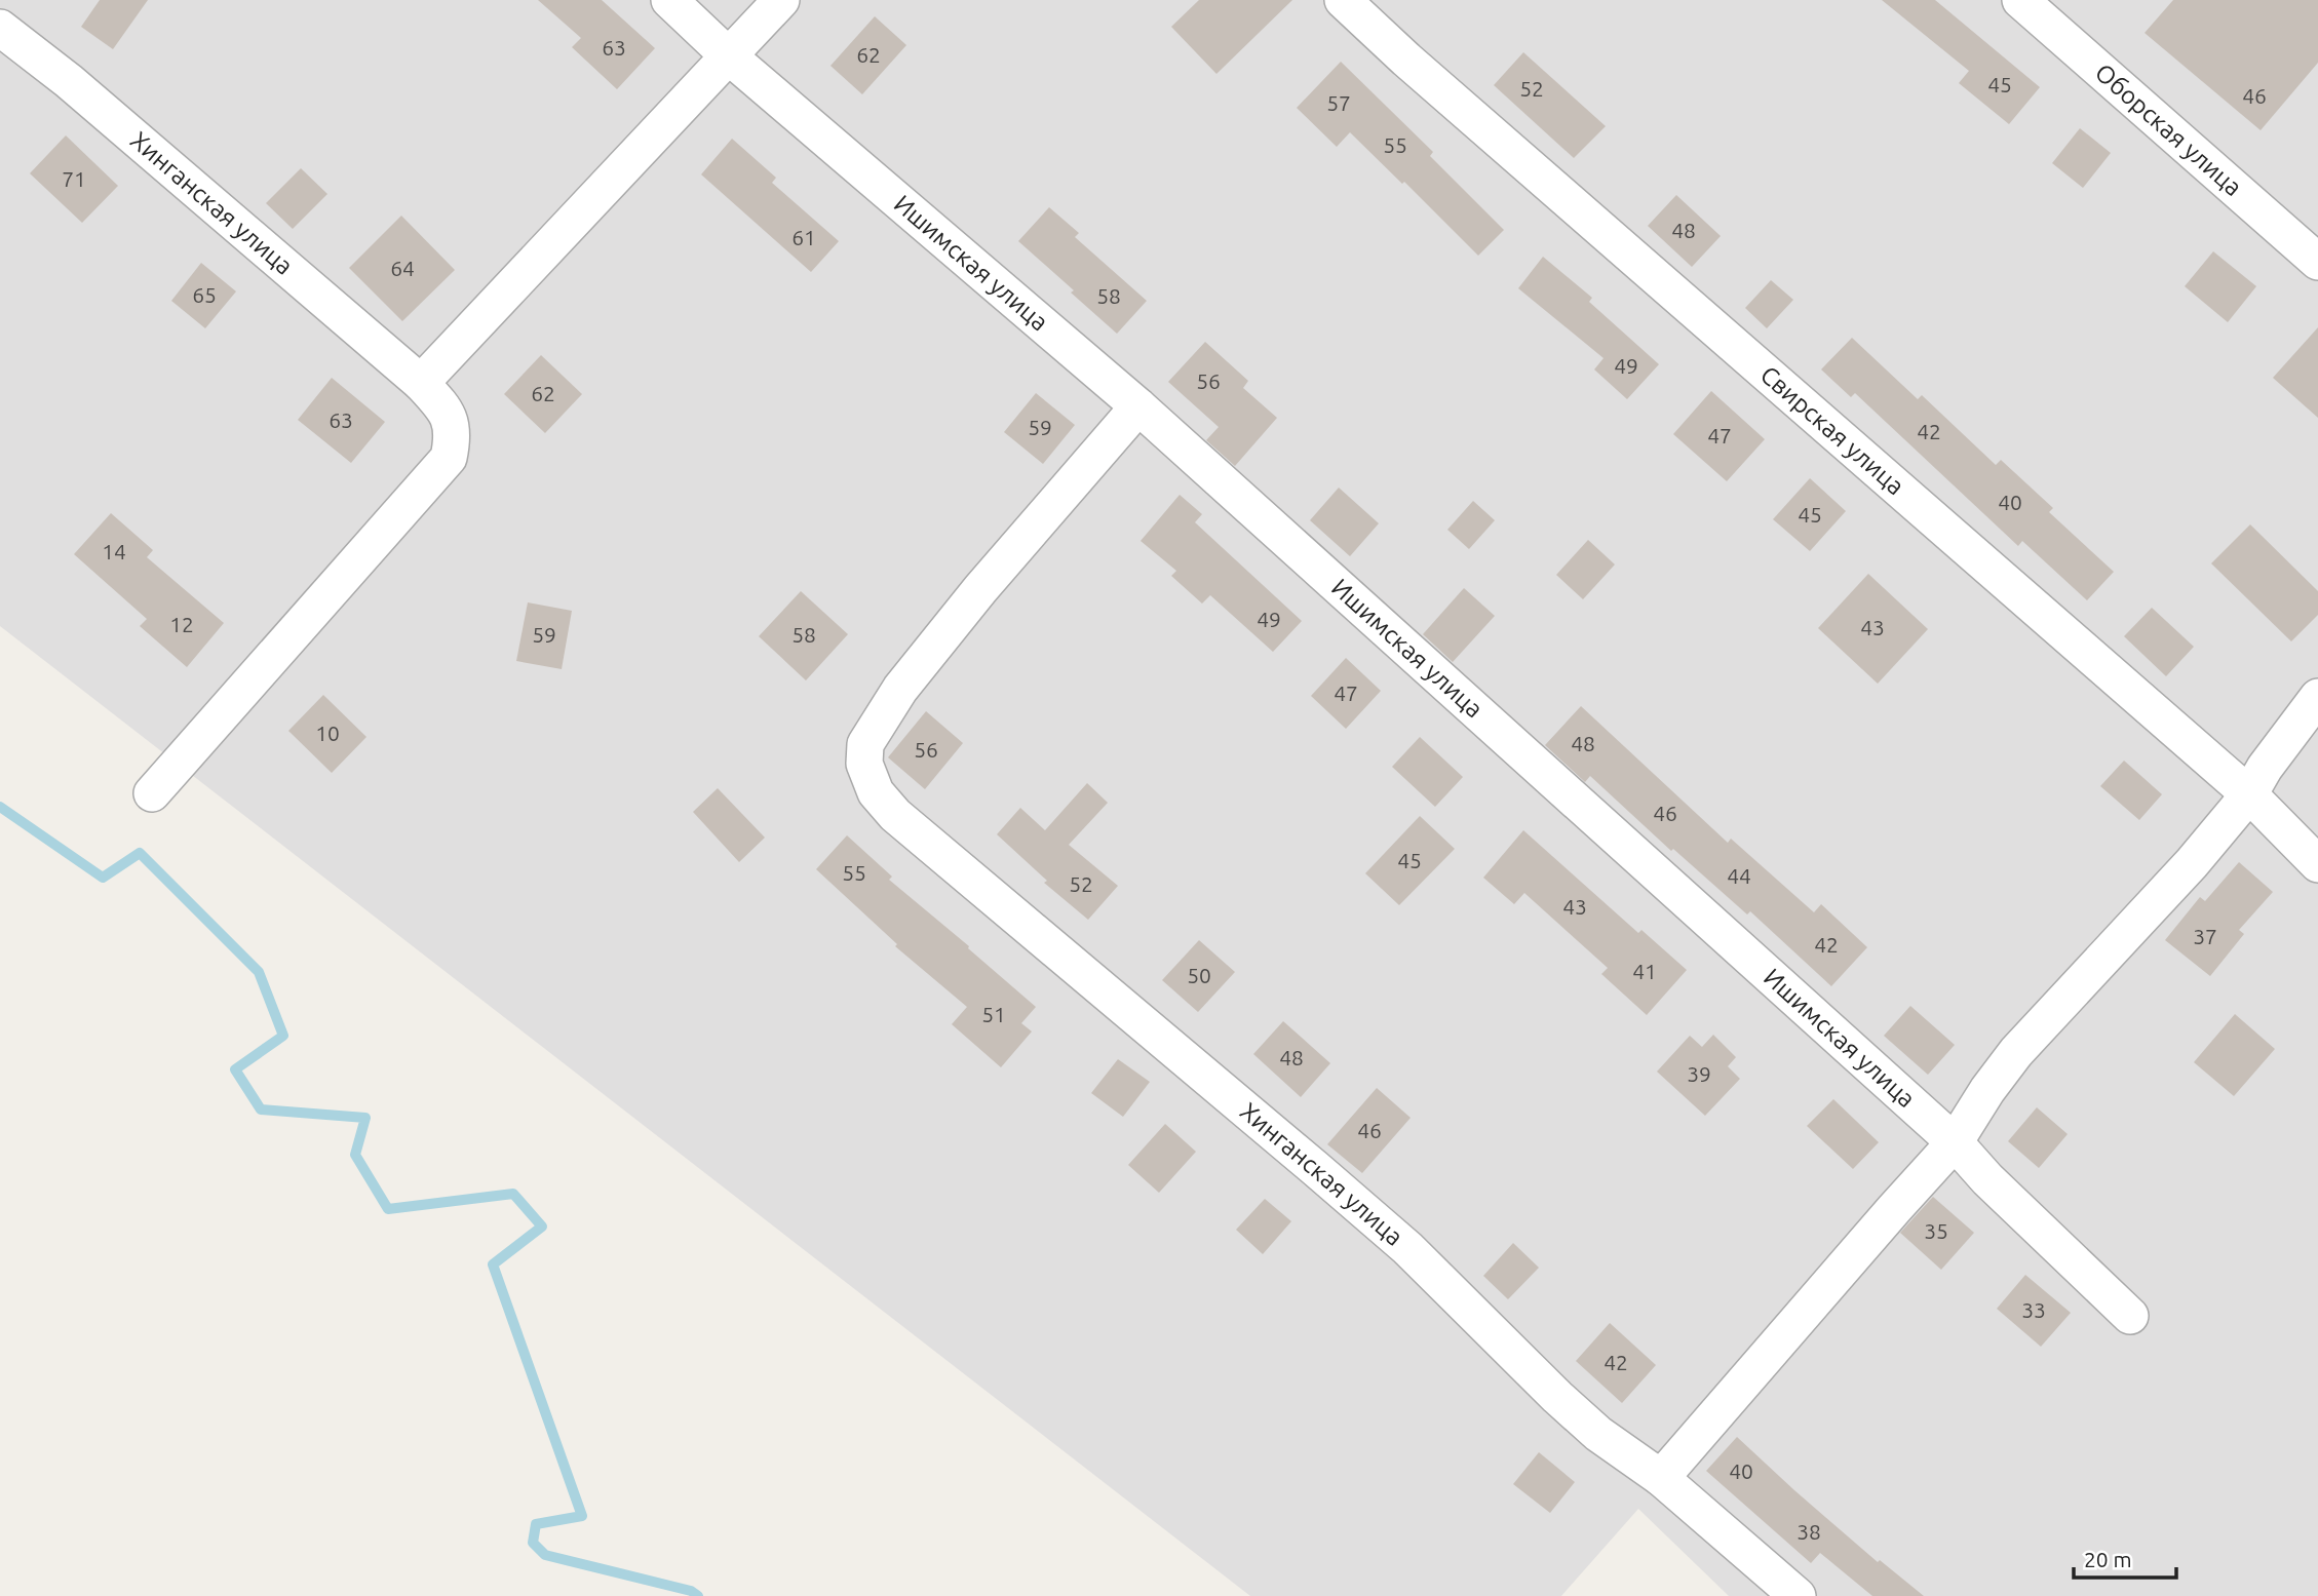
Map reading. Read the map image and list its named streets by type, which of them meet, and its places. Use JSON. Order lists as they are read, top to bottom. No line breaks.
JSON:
{"streets":{"street":["Оборская улица","Хинганская улица","Ишимская улица","Свирская улица"]},"crossings":[["Хинганская улица","Ишимская улица"]],"house_numbers":["63","62","45","52","46","57","55","71","48","61","64","65","58","49","56","62","63","59","42","47","40","45","14","49","12","43","59","58","47","10","48","56","46","45","55","44","52","43","37","42","41","50","51","48","39","46","35","33","42","40","38"],"scale_bar":"20 m"}
